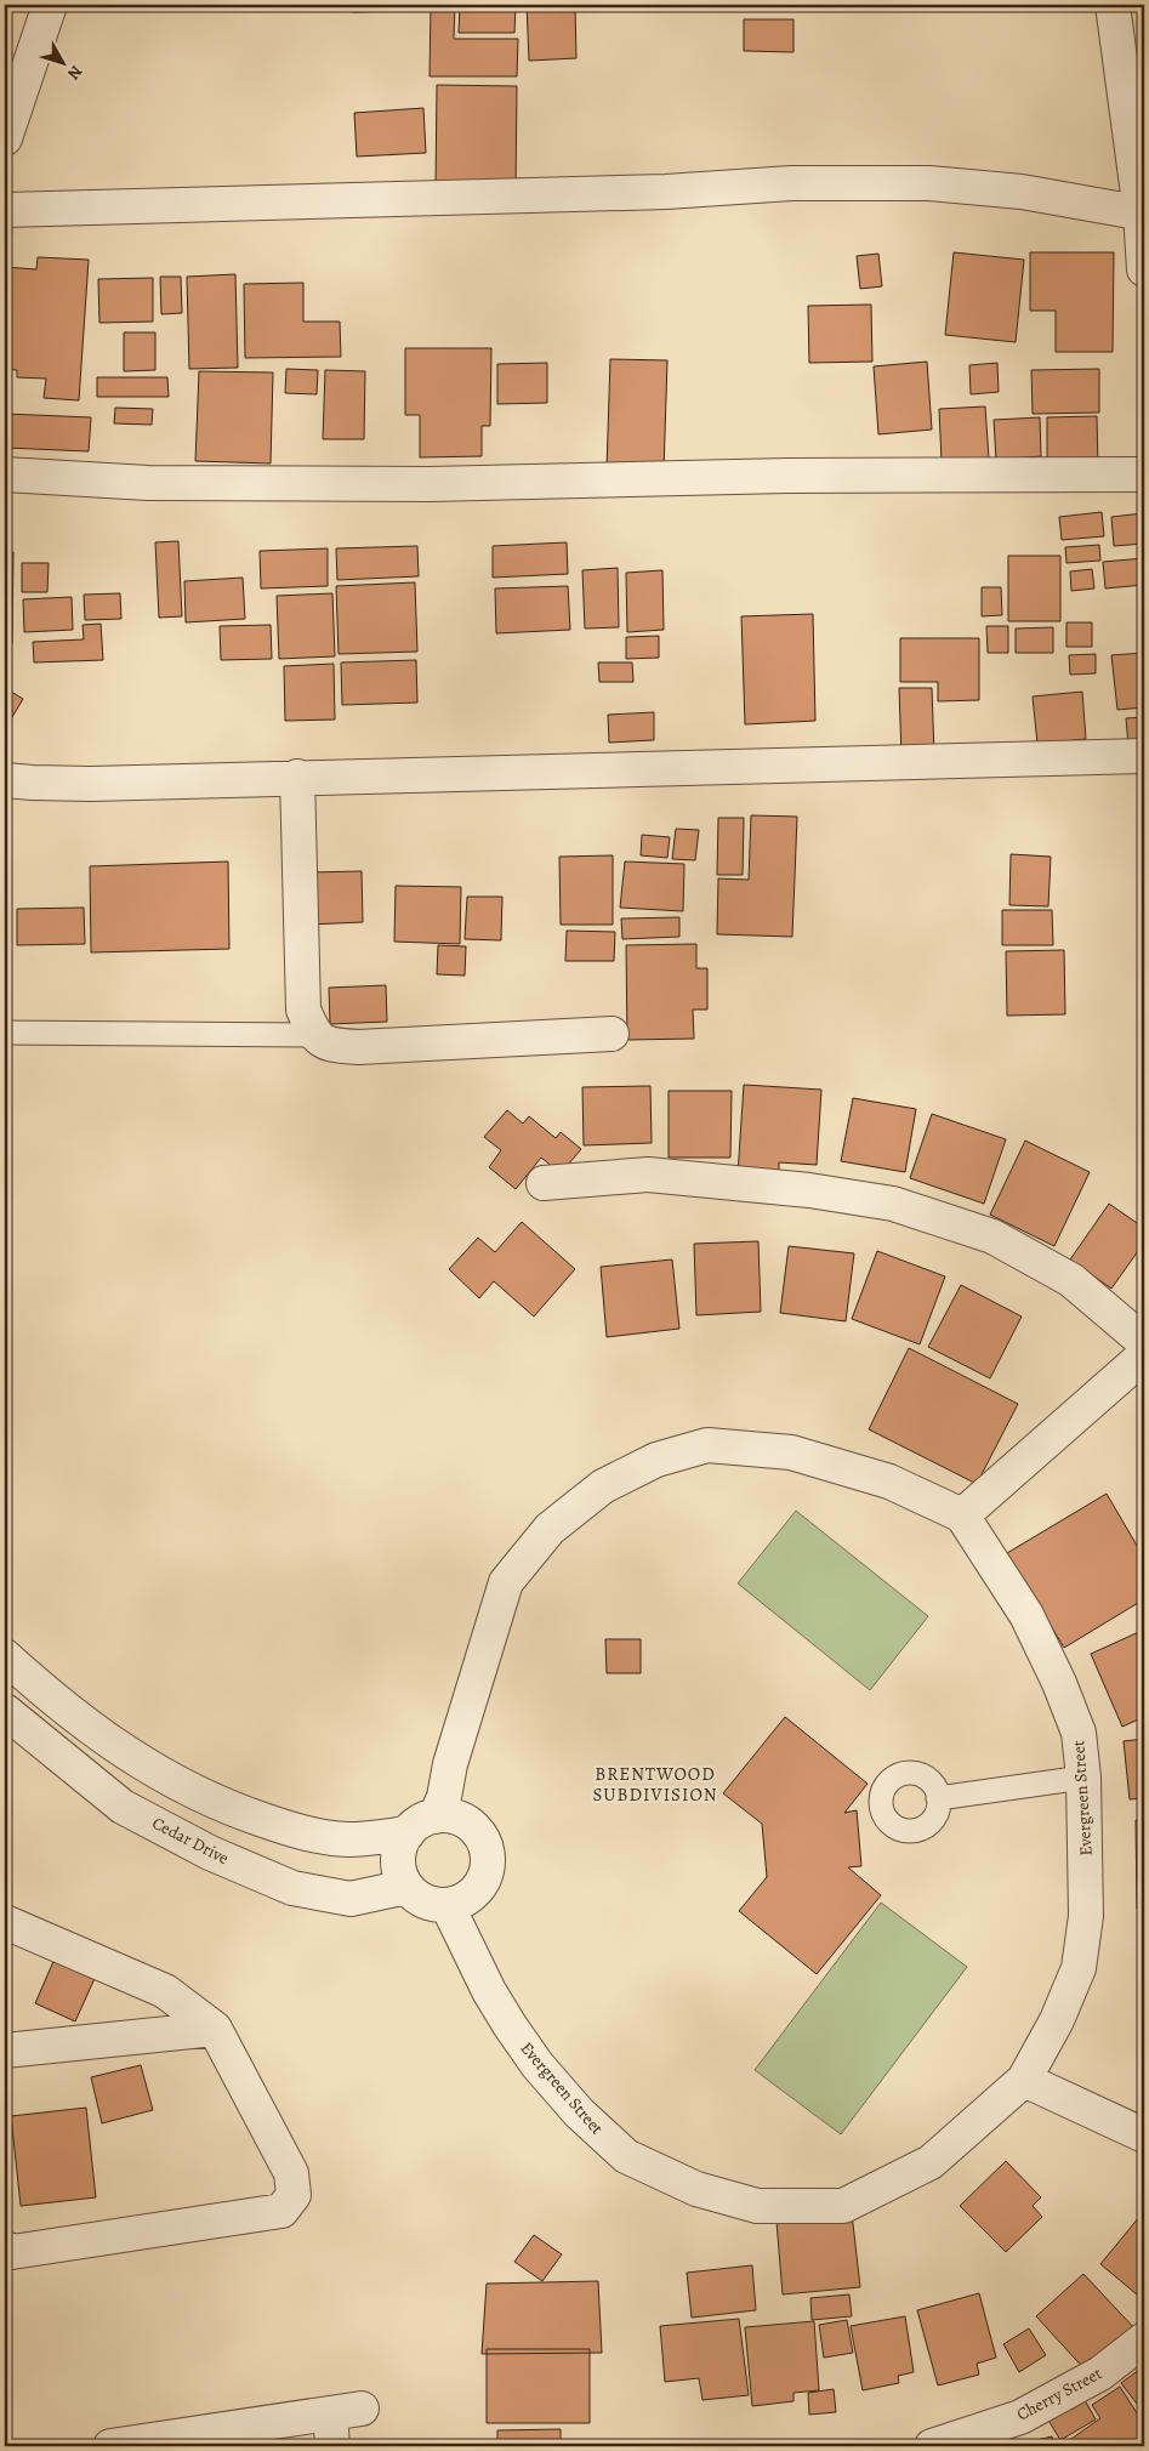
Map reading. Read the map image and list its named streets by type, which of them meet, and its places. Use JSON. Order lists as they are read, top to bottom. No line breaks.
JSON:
{"streets":{"street":["Evergreen Street","Cedar Drive","Cherry Street"]},"crossings":[["Evergreen Street","Cedar Drive"]],"districts":["BRENTWOOD SUBDIVISION"],"north":"bottom right"}
